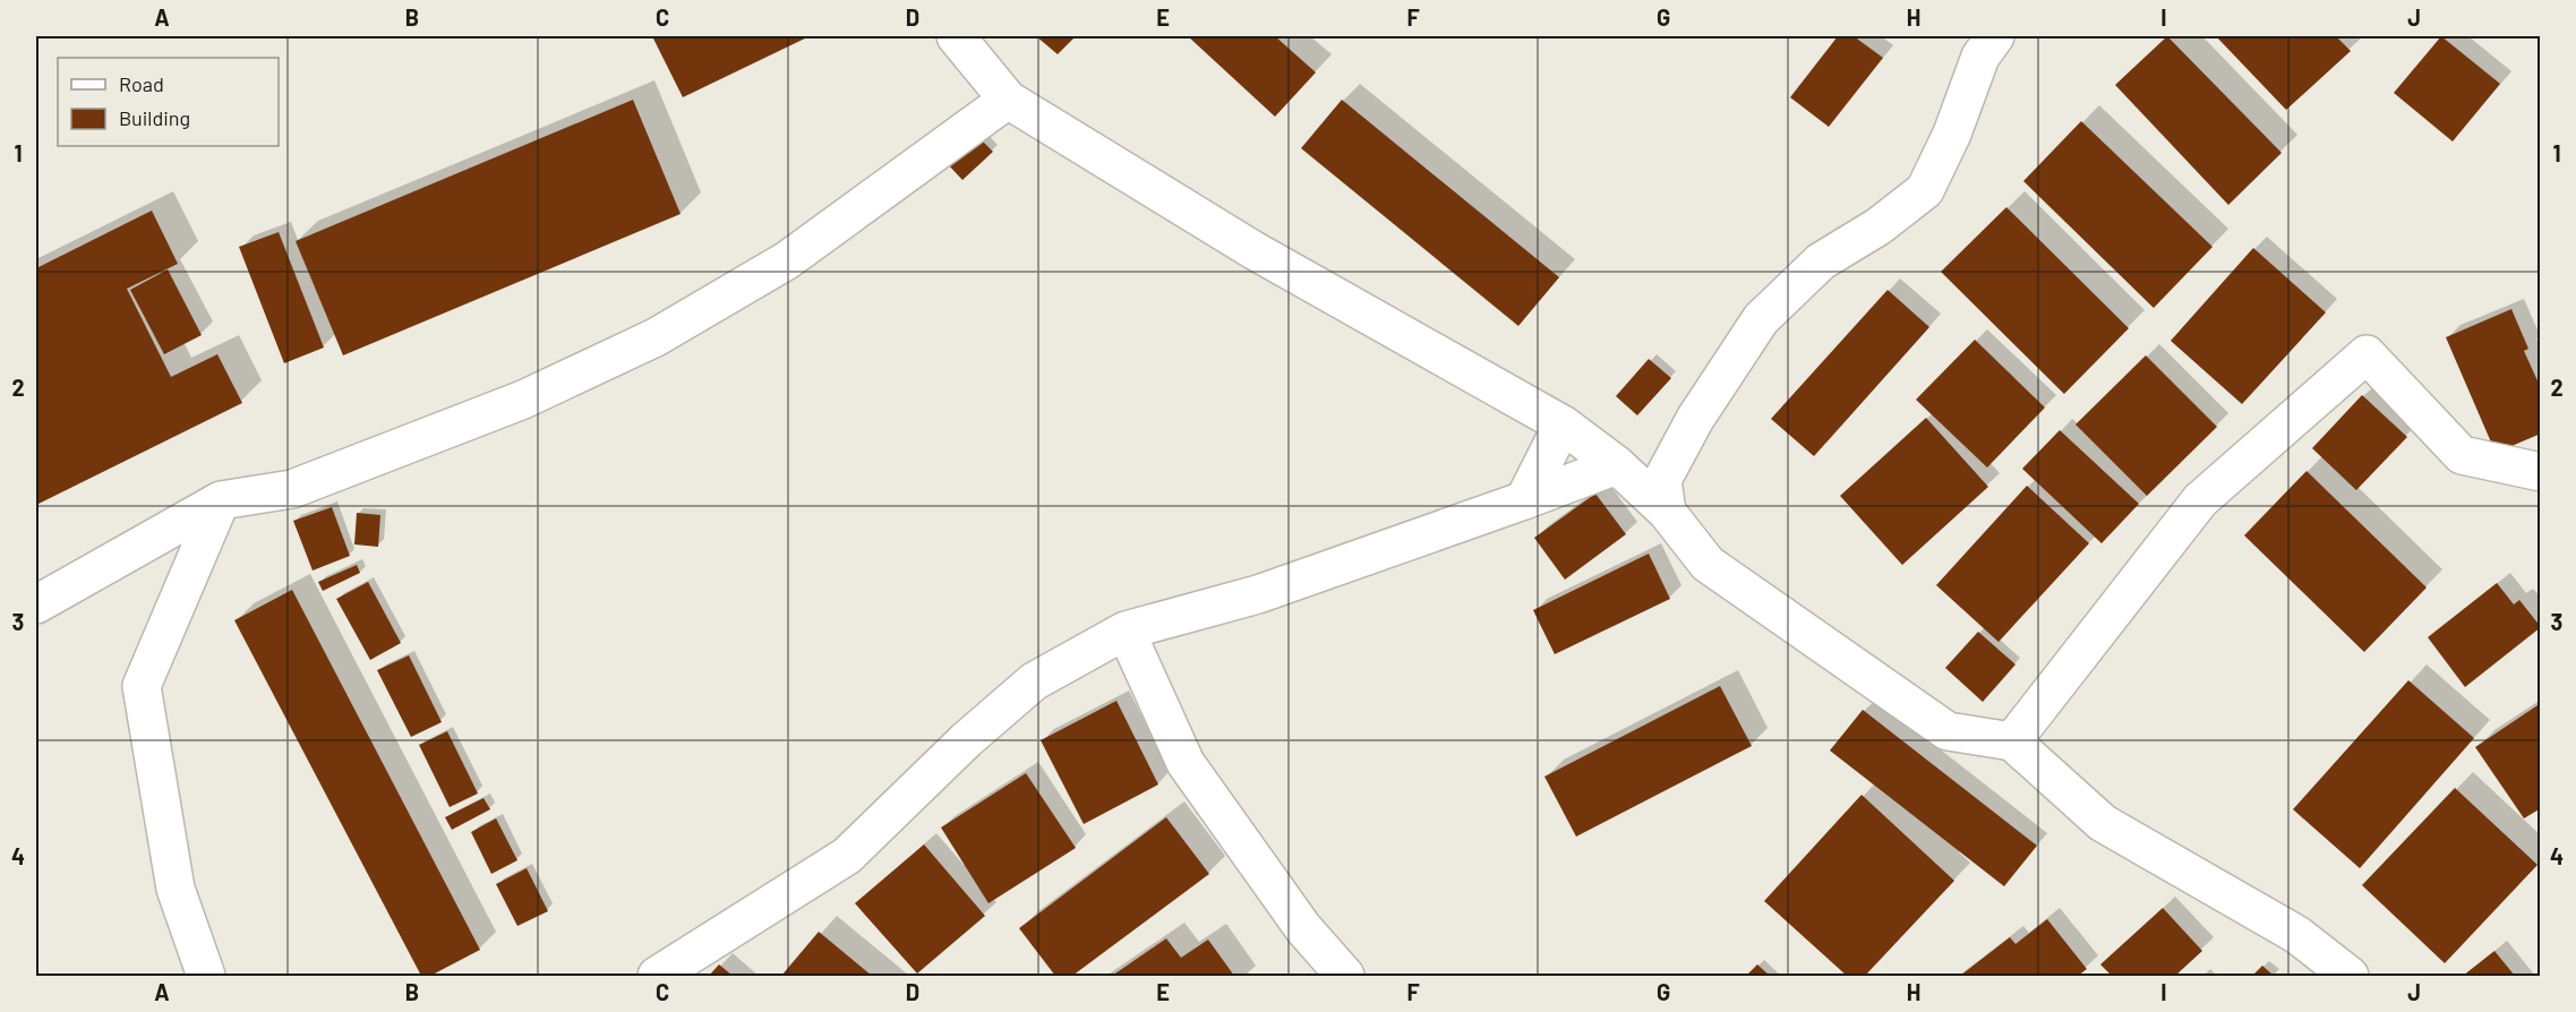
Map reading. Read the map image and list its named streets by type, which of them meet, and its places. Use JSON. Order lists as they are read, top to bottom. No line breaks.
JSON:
{"legend":["Road","Building"],"grid":{"columns":["A","B","C","D","E","F","G","H","I","J"],"rows":["1","2","3","4"]}}
